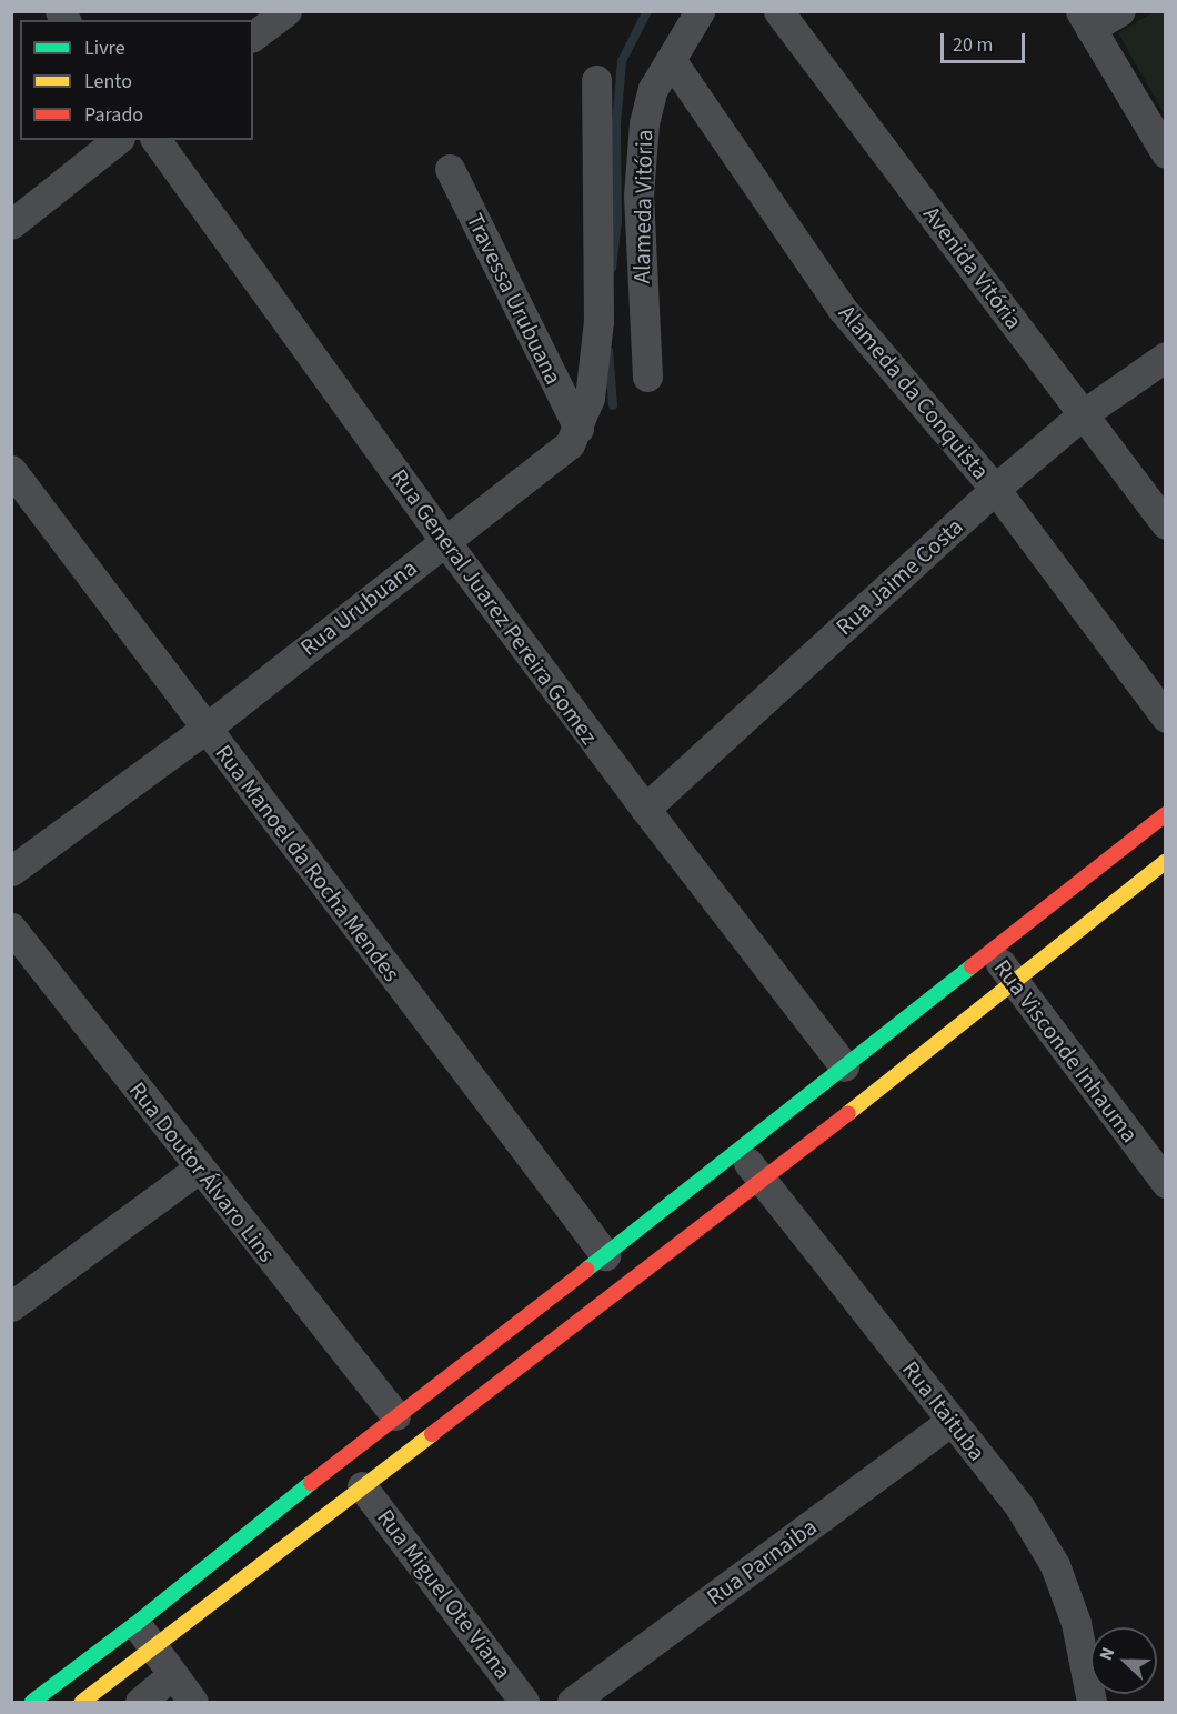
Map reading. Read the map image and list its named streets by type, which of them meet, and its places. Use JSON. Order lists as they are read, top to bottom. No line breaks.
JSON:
{"streets":{"street":["Alameda Vitória","Avenida Vitória","Travessa Urubuana","Alameda da Conquista","Rua Jaime Costa","Rua General Juarez Pereira Gomez","Rua Urubuana","Rua Manoel da Rocha Mendes","Rua Visconde Inhauma","Rua Doutor Álvaro Lins","Rua Itaituba","Rua Parnaiba","Rua Miguel Ote Viana"]},"crossings":[["Alameda Vitória","Alameda da Conquista"],["Avenida Vitória","Rua Jaime Costa"],["Travessa Urubuana","Rua Urubuana"],["Alameda da Conquista","Rua Jaime Costa"],["Rua Jaime Costa","Rua General Juarez Pereira Gomez"],["Rua General Juarez Pereira Gomez","Rua Urubuana"],["Rua Urubuana","Rua Manoel da Rocha Mendes"],["Rua Itaituba","Rua Parnaiba"]],"legend":["Livre","Lento","Parado"],"scale_bar":"20 m","north":"left"}
